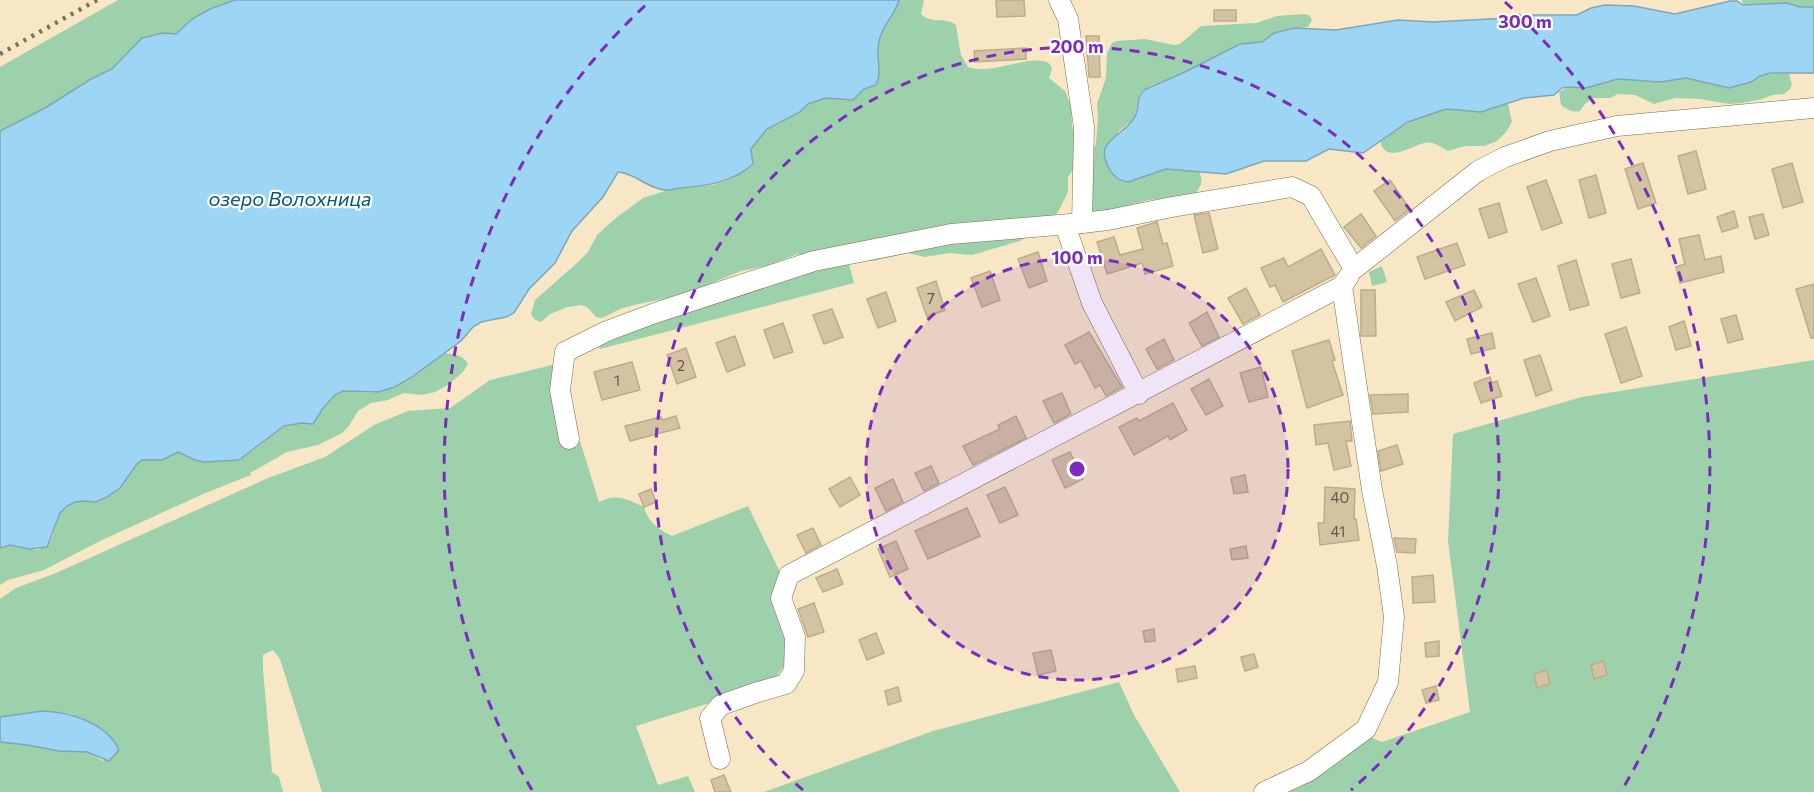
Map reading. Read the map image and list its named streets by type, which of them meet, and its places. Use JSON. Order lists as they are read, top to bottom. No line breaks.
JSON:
{"water":["озеро Волохница"],"house_numbers":["7","2","1","40","41"],"rings":["300 m","200 m","100 m"]}
